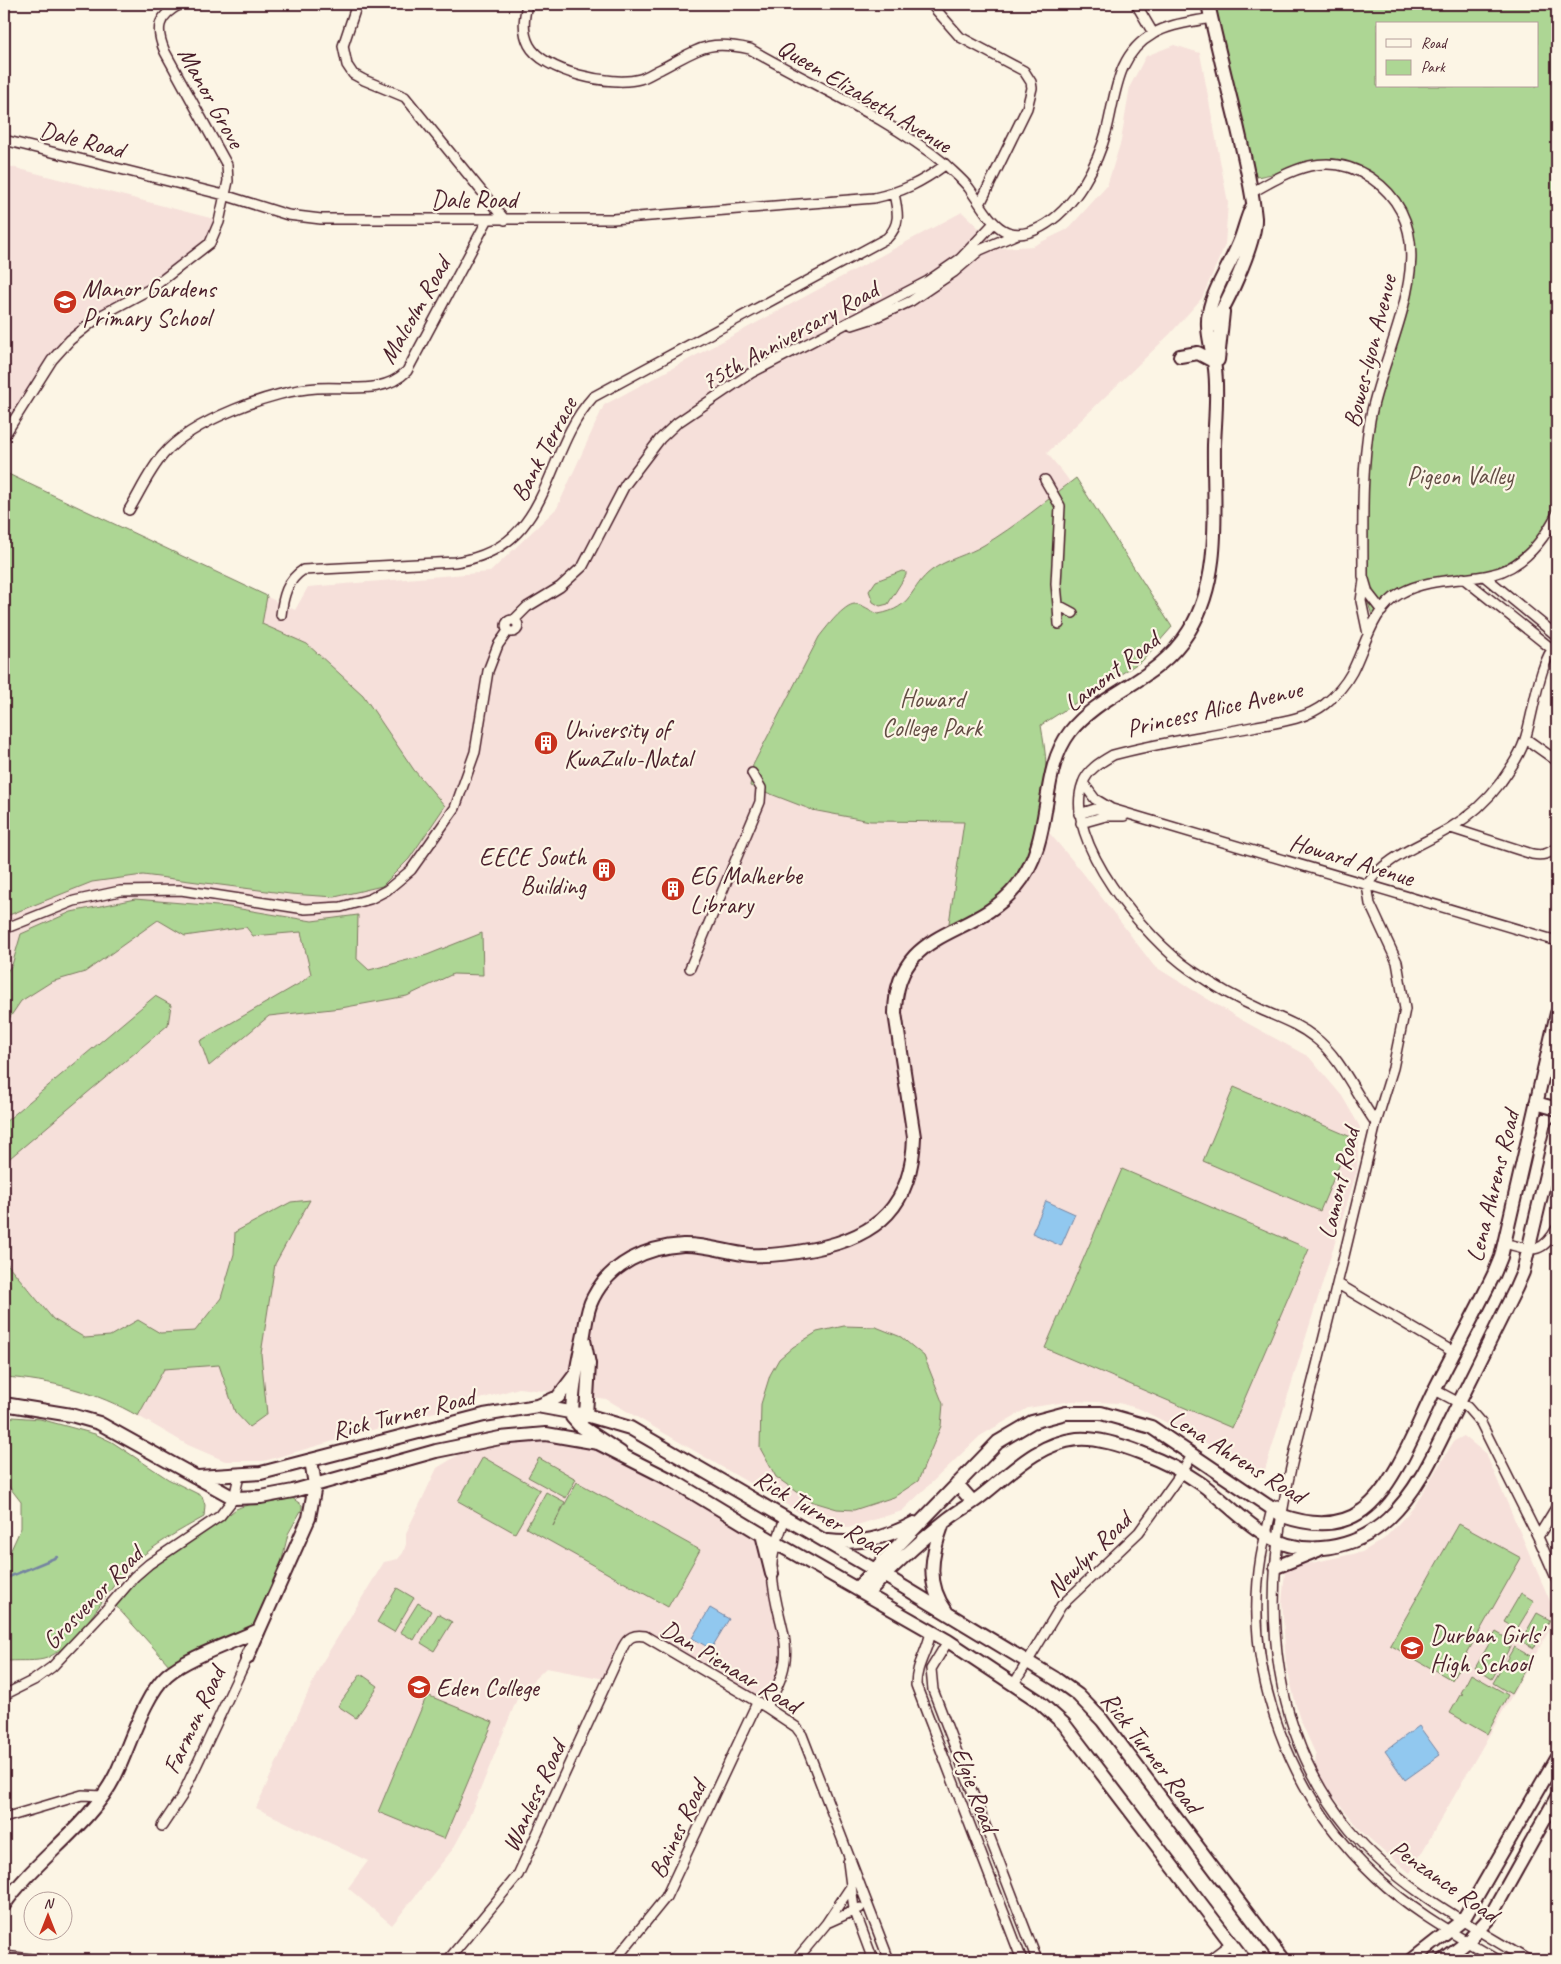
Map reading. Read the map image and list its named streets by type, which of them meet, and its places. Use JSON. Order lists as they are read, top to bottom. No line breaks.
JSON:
{"streets":{"main road":["Lamont Road","Lena Ahrens Road","Rick Turner Road","Farmon Road"],"street":["Queen Elizabeth Avenue","Manor Grove","Dale Road","Malcolm Road","75th Anniversary Road","Bowes-lyon Avenue","Bank Terrace","Princess Alice Avenue","Howard Avenue","Newlyn Road","Grosvenor Road","Dan Pienaar Road","Elgie Road","Wanless Road","Baines Road","Penzance Road"]},"crossings":[["Queen Elizabeth Avenue","Dale Road"],["Queen Elizabeth Avenue","75th Anniversary Road"],["Manor Grove","Dale Road"],["Dale Road","Malcolm Road"],["Dale Road","Bank Terrace"],["Bowes-lyon Avenue","Princess Alice Avenue"],["Lamont Road","Howard Avenue"],["Lamont Road","Lena Ahrens Road"],["Lamont Road","Penzance Road"],["Princess Alice Avenue","Howard Avenue"],["Lena Ahrens Road","Rick Turner Road"],["Lena Ahrens Road","Newlyn Road"],["Lena Ahrens Road","Penzance Road"],["Rick Turner Road","Newlyn Road"],["Rick Turner Road","Grosvenor Road"],["Rick Turner Road","Farmon Road"],["Rick Turner Road","Elgie Road"],["Rick Turner Road","Baines Road"],["Dan Pienaar Road","Wanless Road"],["Dan Pienaar Road","Baines Road"]],"parks":["Pigeon Valley","Howard College Park"],"places":{"school or university":["Manor Gardens Primary School","Durban Girls' High School","Eden College"],"building":["University of KwaZulu-Natal","EECE South Building","EG Malherbe Library"]},"legend":["Road","Park"],"north":"top"}
